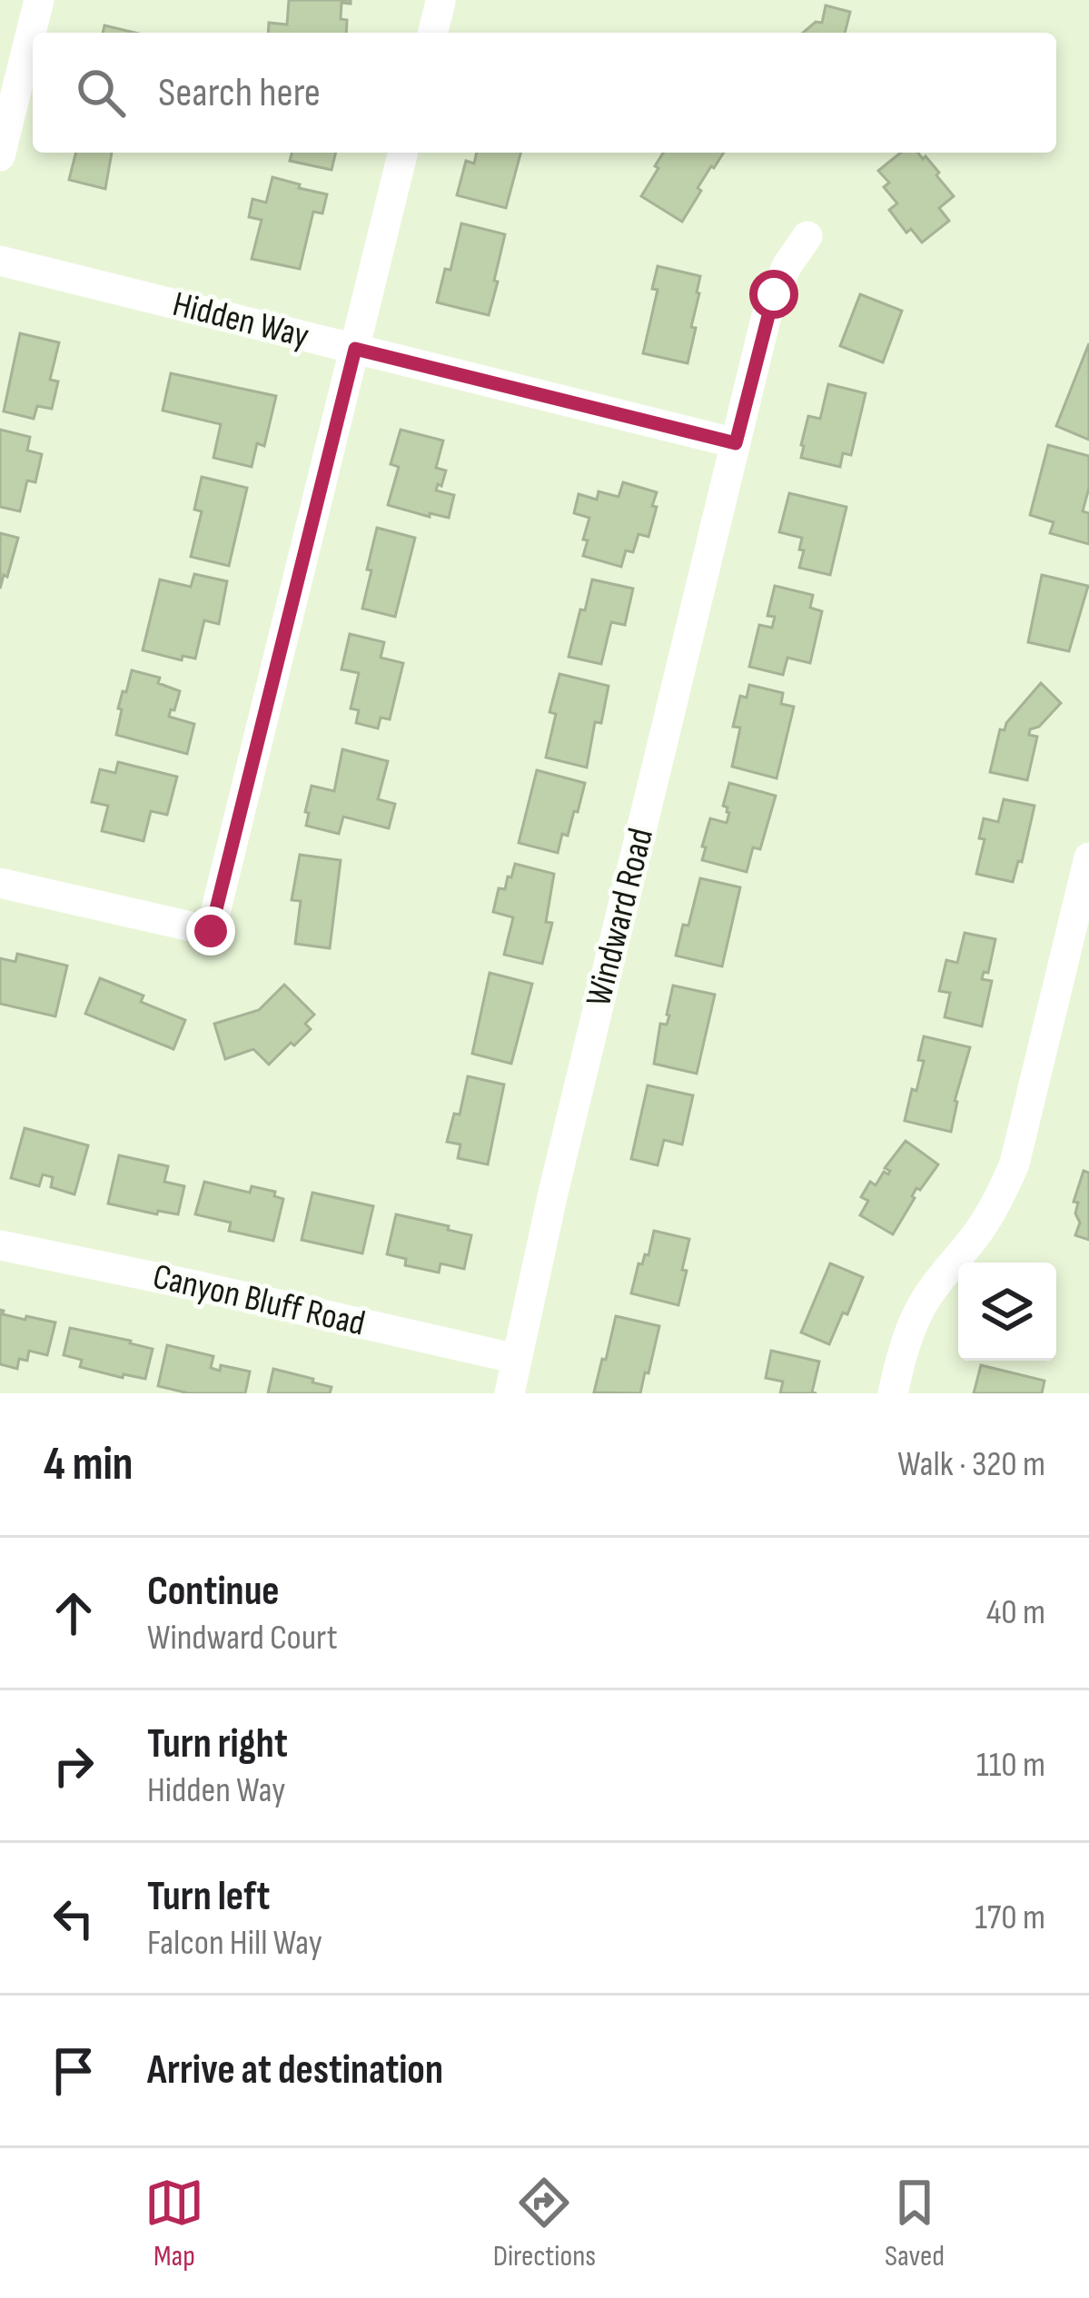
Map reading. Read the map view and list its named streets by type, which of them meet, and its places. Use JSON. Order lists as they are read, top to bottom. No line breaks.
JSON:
{"streets":{"street":["Hidden Way","Windward Road","Canyon Bluff Road"]},"crossings":[["Hidden Way","Windward Road"],["Windward Road","Canyon Bluff Road"]],"page":{"search":"Search here","heading":["4 min","Walk · 320 m"],"list":[["Continue","Windward Court","40 m"],["Turn right","Hidden Way","110 m"],["Turn left","Falcon Hill Way","170 m"],"Arrive at destination"],"nav":["Map","Directions","Saved"]}}
